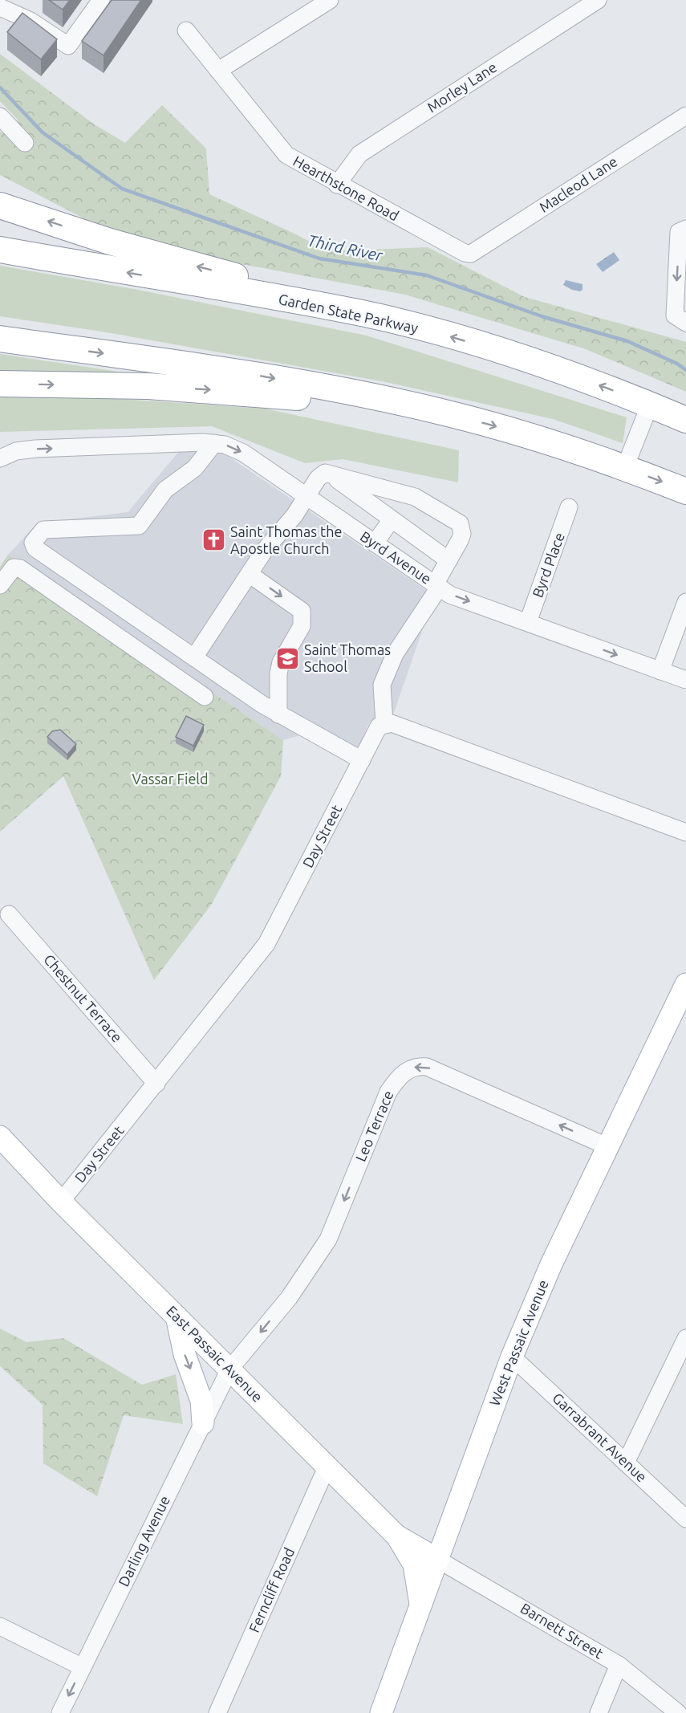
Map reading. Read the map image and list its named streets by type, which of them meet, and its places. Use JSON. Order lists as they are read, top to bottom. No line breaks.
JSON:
{"streets":{"highway":["Garden State Parkway"],"main road":["West Passaic Avenue","East Passaic Avenue"],"street":["Morley Lane","Macleod Lane","Hearthstone Road","Byrd Avenue","Byrd Place","Day Street","Chestnut Terrace","Leo Terrace","Garrabrant Avenue","Darling Avenue","Ferncliff Road","Barnett Street"]},"crossings":[["Morley Lane","Hearthstone Road"],["Macleod Lane","Hearthstone Road"],["Byrd Avenue","Byrd Place"],["Day Street","Chestnut Terrace"],["Day Street","East Passaic Avenue"],["Leo Terrace","West Passaic Avenue"],["Leo Terrace","East Passaic Avenue"],["Leo Terrace","Darling Avenue"],["West Passaic Avenue","East Passaic Avenue"],["West Passaic Avenue","Garrabrant Avenue"],["West Passaic Avenue","Barnett Street"],["East Passaic Avenue","Darling Avenue"],["East Passaic Avenue","Ferncliff Road"],["East Passaic Avenue","Barnett Street"]],"water":["Third River"],"parks":["Vassar Field"],"places":{"church":["Saint Thomas the Apostle Church"],"school or university":["Saint Thomas School"]}}
